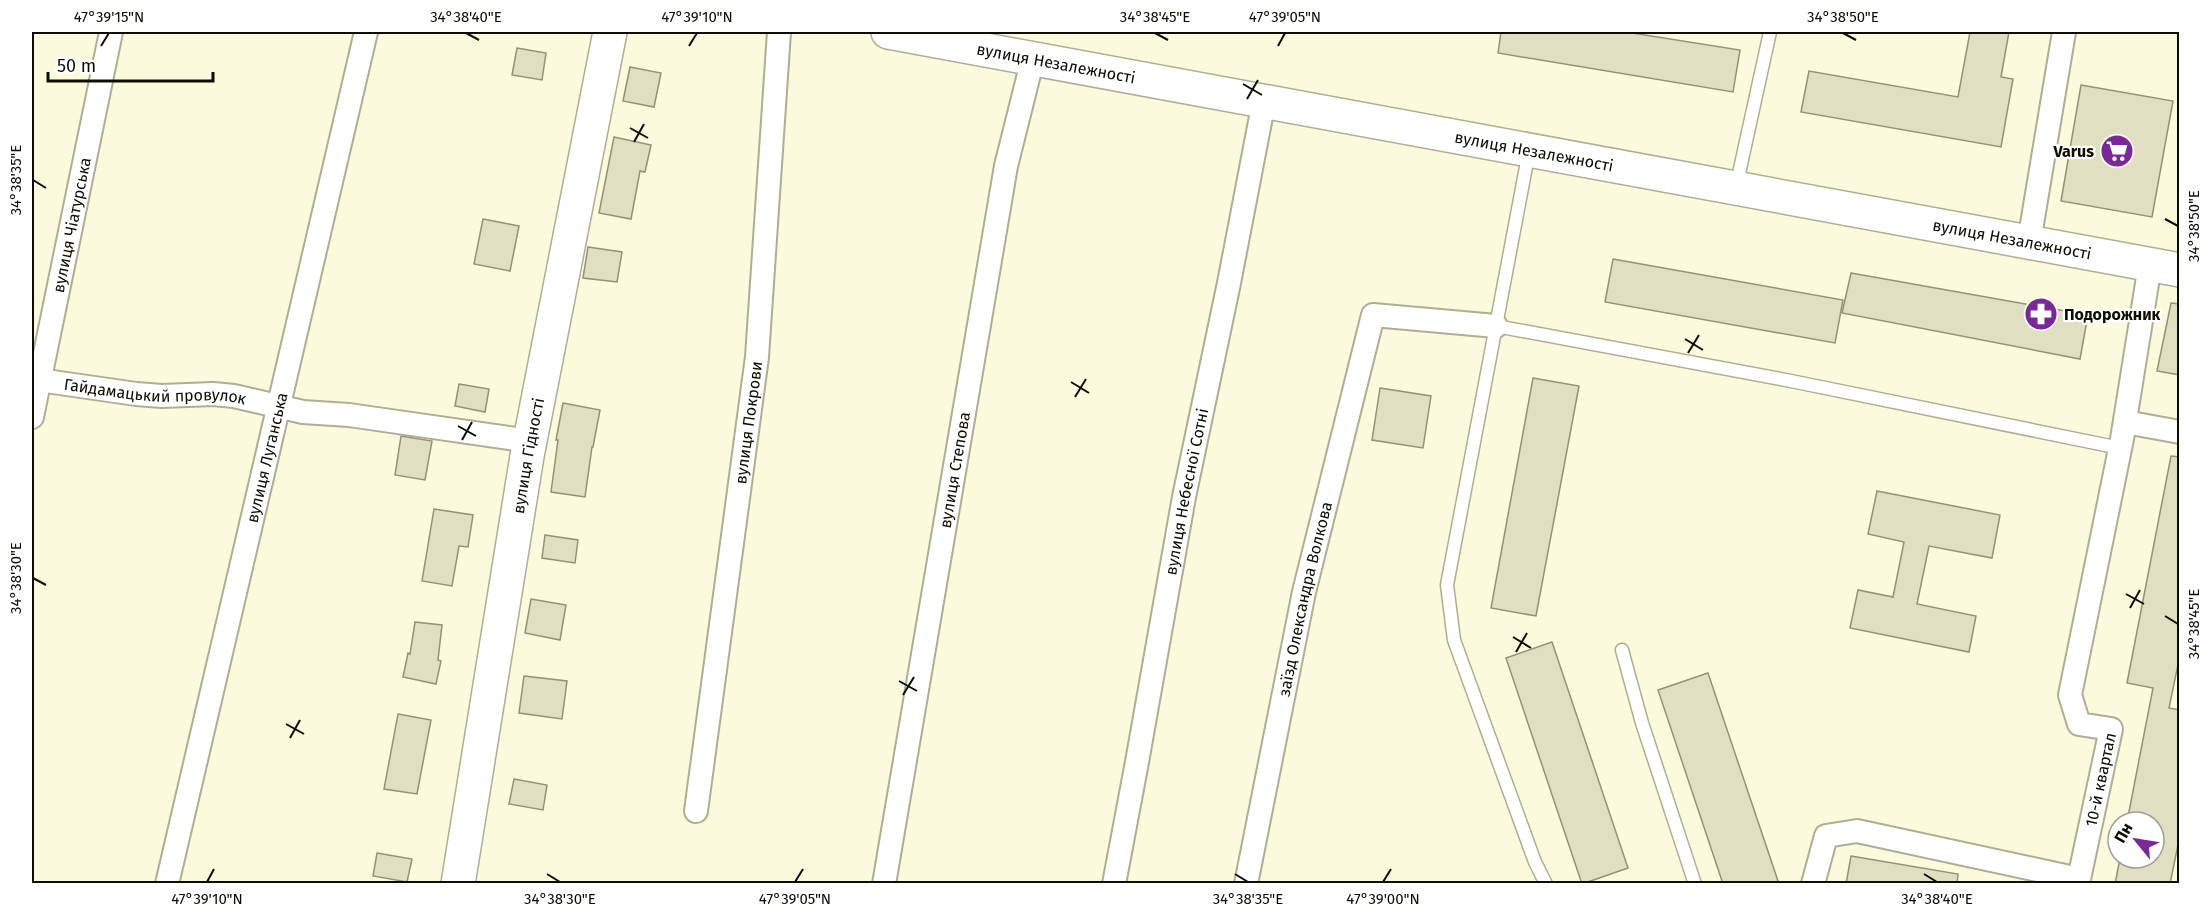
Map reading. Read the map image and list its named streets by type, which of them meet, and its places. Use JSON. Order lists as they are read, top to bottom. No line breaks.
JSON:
{"streets":{"main road":["вулиця Незалежності","вулиця Гідності"],"street":["вулиця Чіатурська","Гайдамацький провулок","вулиця Покрови","вулиця Луганська","вулиця Степова","вулиця Небесної Сотні","заїзд Олександра Волкова","10-й квартал"]},"crossings":[["вулиця Незалежності","вулиця Степова"],["вулиця Незалежності","вулиця Небесної Сотні"],["вулиця Незалежності","10-й квартал"],["вулиця Чіатурська","Гайдамацький провулок"],["Гайдамацький провулок","вулиця Гідності"],["Гайдамацький провулок","вулиця Луганська"]],"places":{"supermarket":["Varus"],"pharmacy":["Подорожник"]},"scale_bar":"50 m","north":"top left","coordinates":["47°39'15\"N","34°38'40\"E","47°39'10\"N","34°38'45\"E","47°39'05\"N","34°38'50\"E","34°38'35\"E","34°38'30\"E","47°39'00\"N"]}
